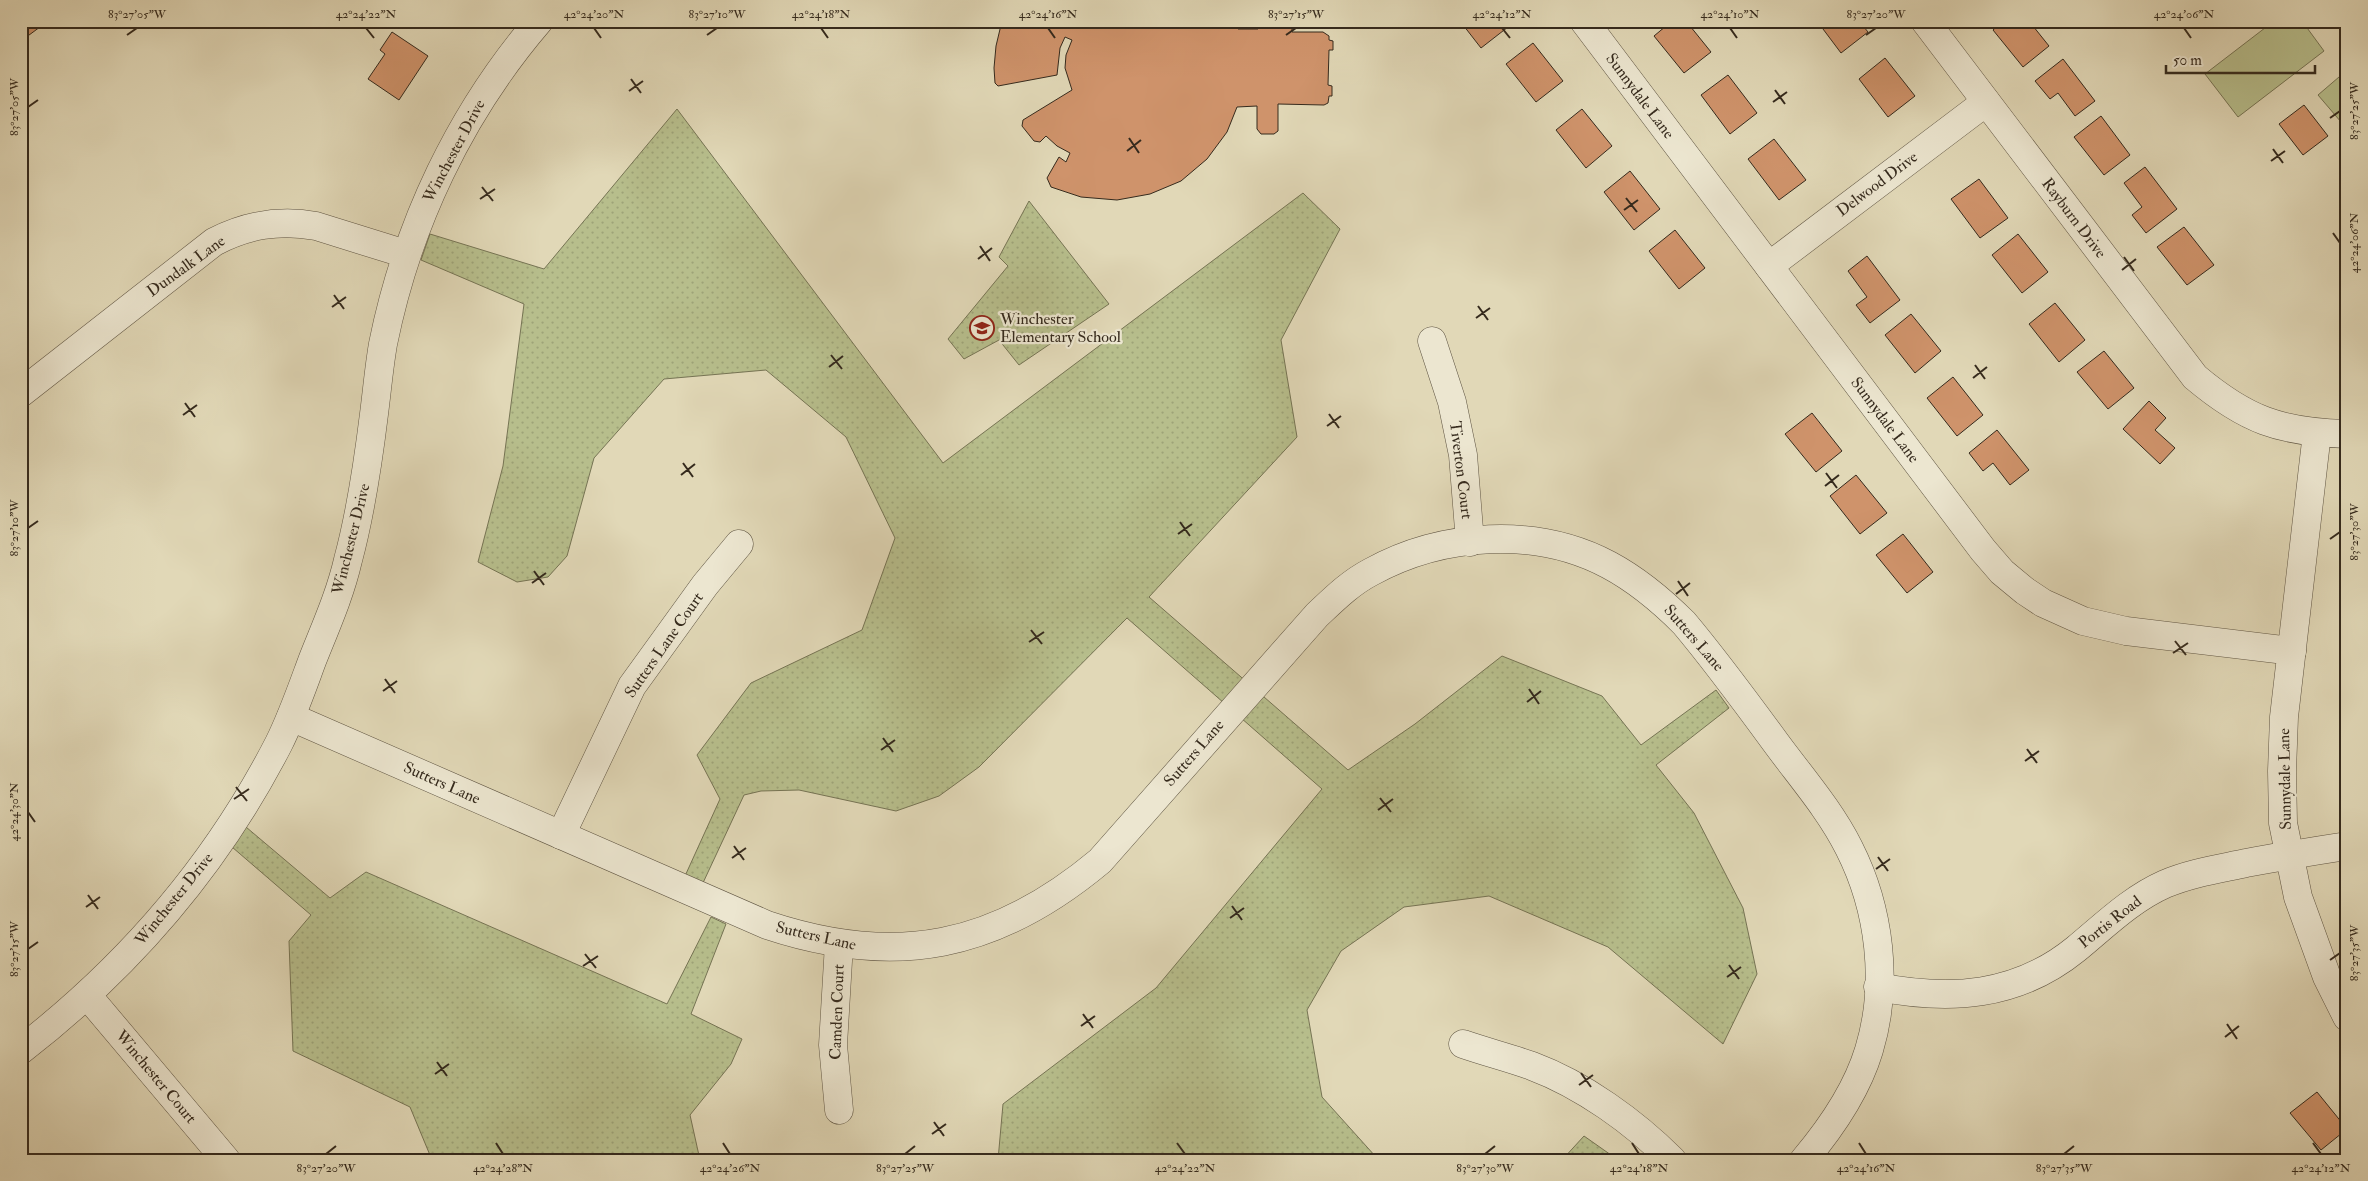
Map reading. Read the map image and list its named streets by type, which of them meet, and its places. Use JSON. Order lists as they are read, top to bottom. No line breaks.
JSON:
{"streets":{"street":["Sunnydale Lane","Winchester Drive","Delwood Drive","Rayburn Drive","Dundalk Lane","Tiverton Court","Sutters Lane","Sutters Lane Court","Portis Road","Camden Court","Winchester Court"]},"crossings":[["Sunnydale Lane","Delwood Drive"],["Sunnydale Lane","Rayburn Drive"],["Sunnydale Lane","Portis Road"],["Winchester Drive","Dundalk Lane"],["Winchester Drive","Sutters Lane"],["Winchester Drive","Winchester Court"],["Delwood Drive","Rayburn Drive"],["Tiverton Court","Sutters Lane"],["Sutters Lane","Sutters Lane Court"],["Sutters Lane","Portis Road"],["Sutters Lane","Camden Court"]],"places":{"school or university":["Winchester Elementary School"]},"scale_bar":"50 m","coordinates":["83°27'05\"W","42°24'22\"N","42°24'20\"N","83°27'10\"W","42°24'18\"N","42°24'16\"N","83°27'15\"W","42°24'12\"N","42°24'10\"N","83°27'20\"W","42°24'06\"N","83°27'25\"W","83°27'30\"W","42°24'30\"N","83°27'35\"W","42°24'28\"N","42°24'26\"N"]}
